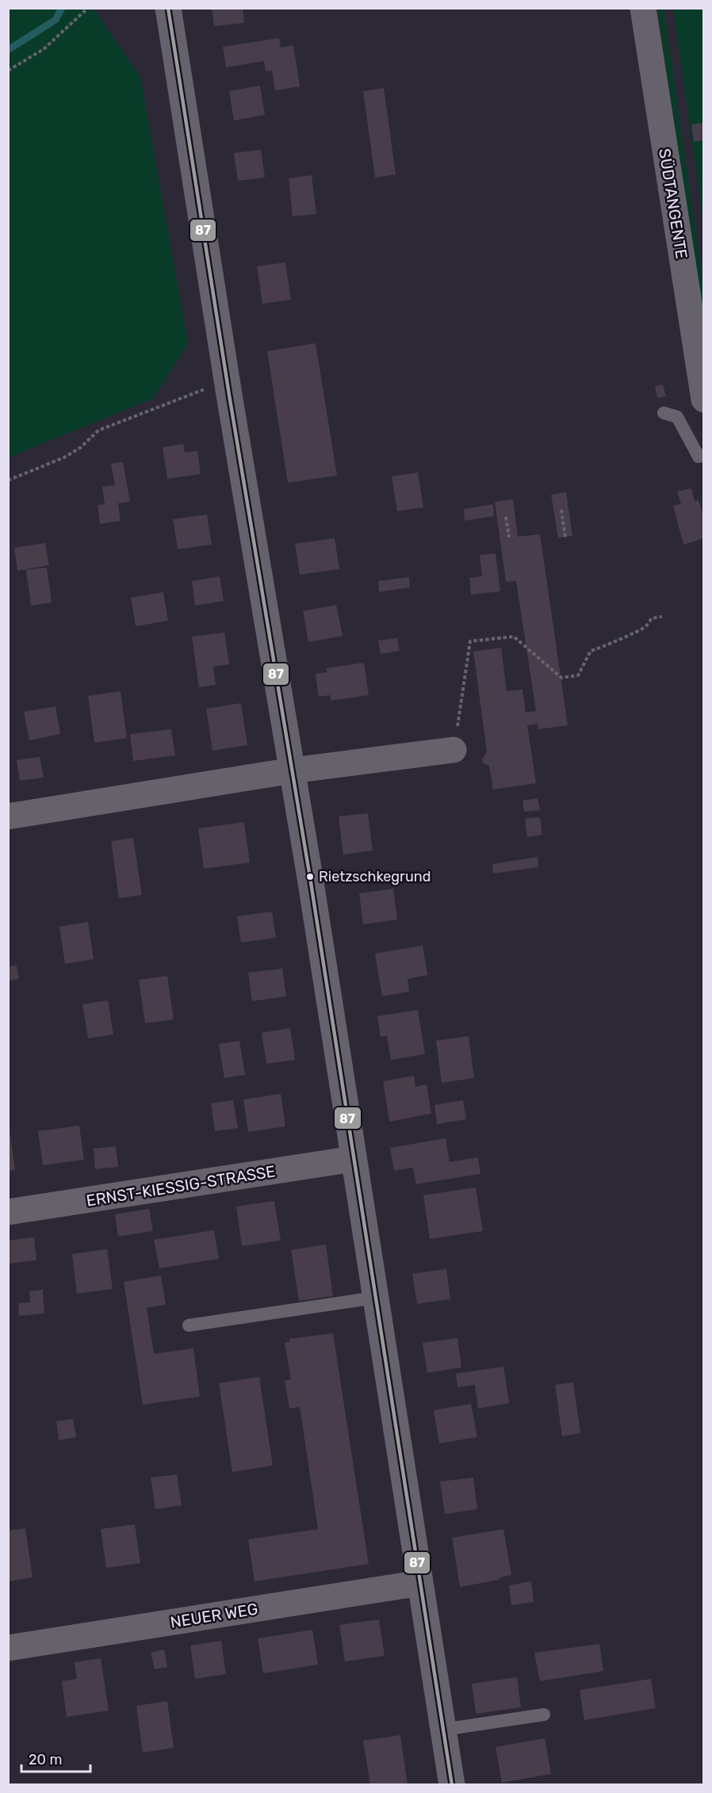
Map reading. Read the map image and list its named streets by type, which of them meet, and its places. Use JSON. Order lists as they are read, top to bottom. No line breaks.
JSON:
{"streets":{"street":["SÜDTANGENTE","ERNST-KIESSIG-STRASSE","NEUER WEG"]},"places":["Rietzschkegrund"],"lines":["transit line 87"],"scale_bar":"20 m"}
